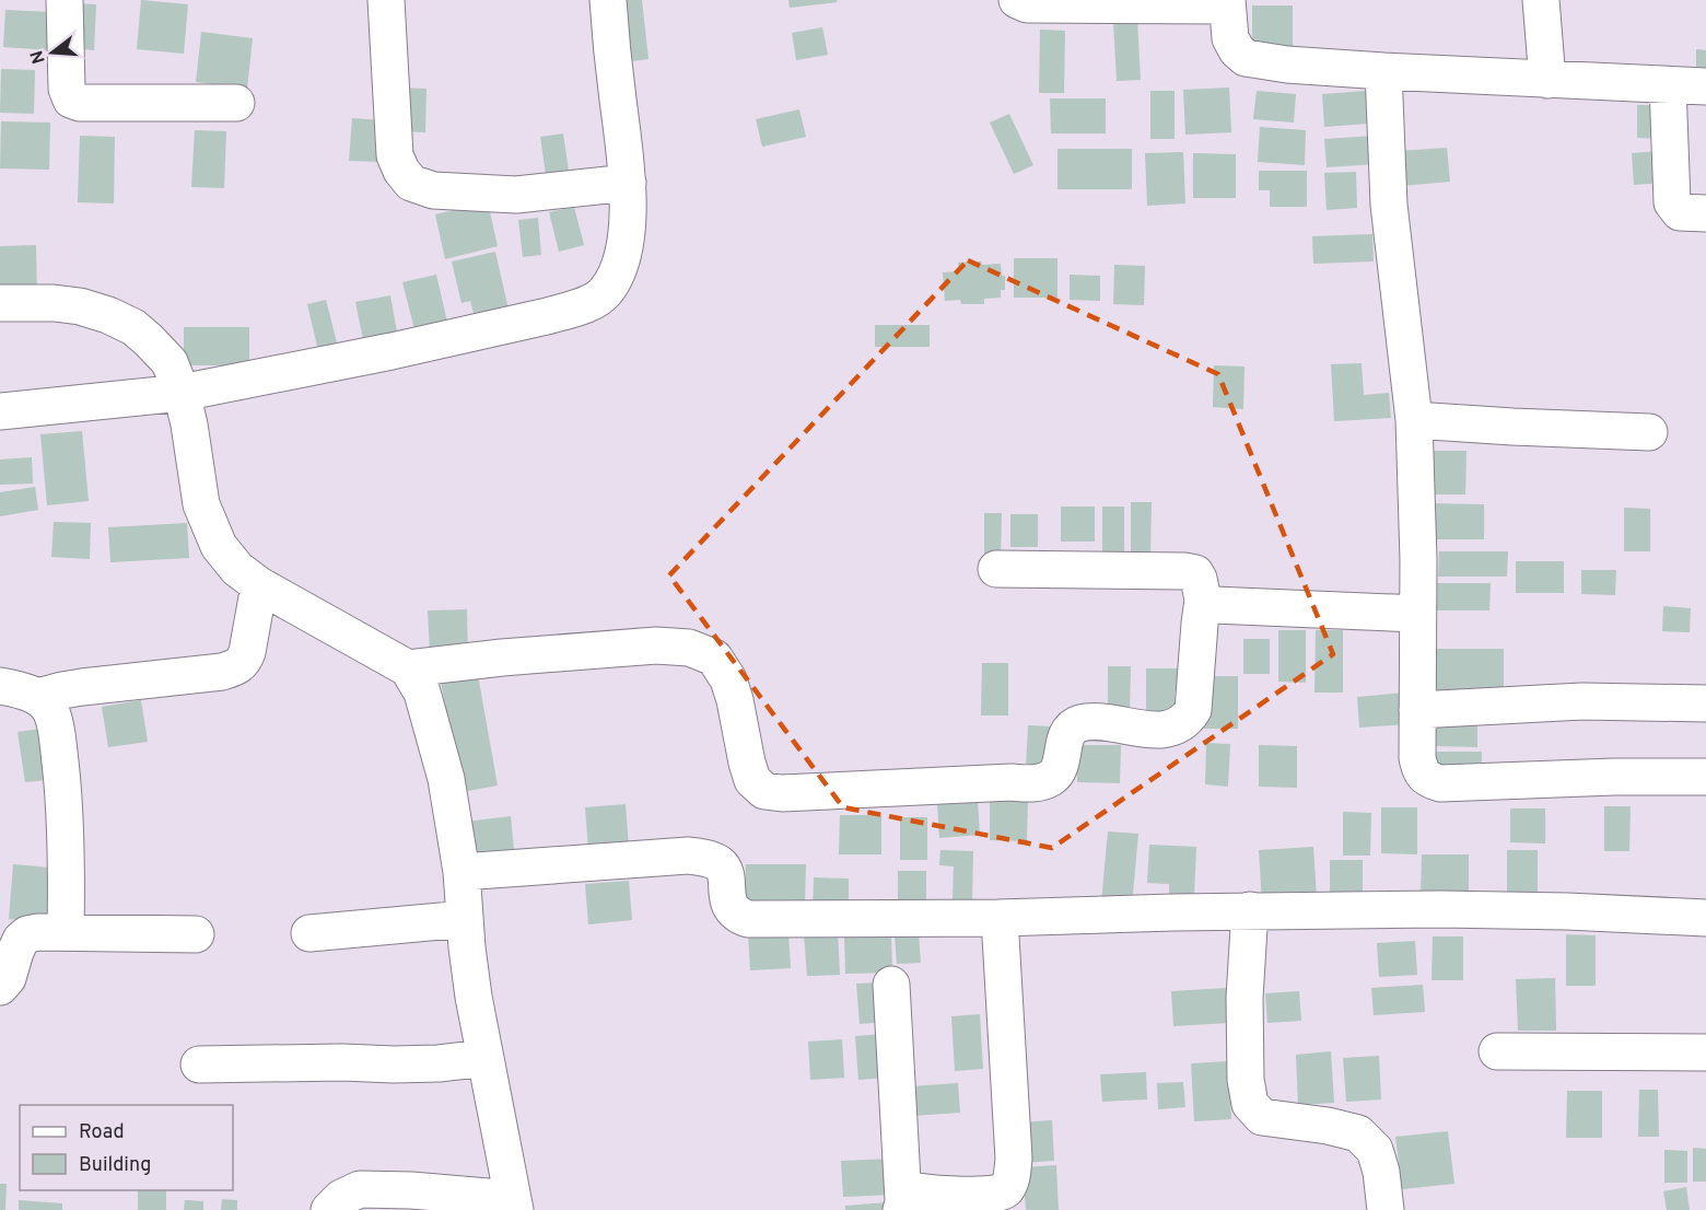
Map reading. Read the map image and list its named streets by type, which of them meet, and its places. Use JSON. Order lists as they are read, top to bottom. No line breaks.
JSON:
{"legend":["Road","Building"],"north":"left"}
